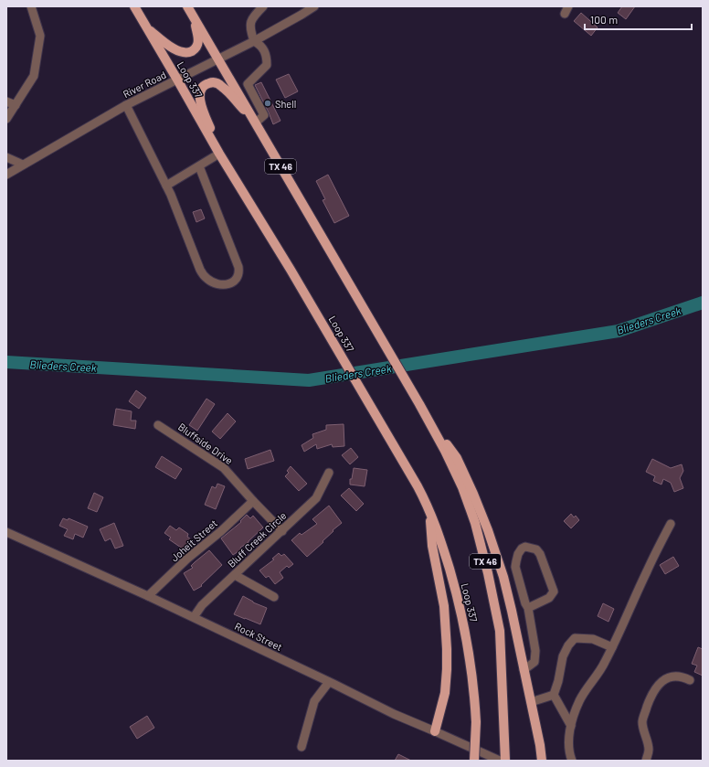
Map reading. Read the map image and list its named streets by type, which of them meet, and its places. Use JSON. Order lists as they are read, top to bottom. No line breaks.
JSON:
{"streets":{"main road":["Loop 337","TX 46"],"street":["River Road","Bluffside Drive","Bluff Creek Circle","Joheit Street","Rock Street"]},"crossings":[["Loop 337","River Road"],["River Road","TX 46"],["Bluffside Drive","Bluff Creek Circle"],["Bluffside Drive","Joheit Street"],["Bluff Creek Circle","Rock Street"],["Joheit Street","Rock Street"]],"water":["Blieders Creek"],"places":["Shell"],"scale_bar":"100 m"}
